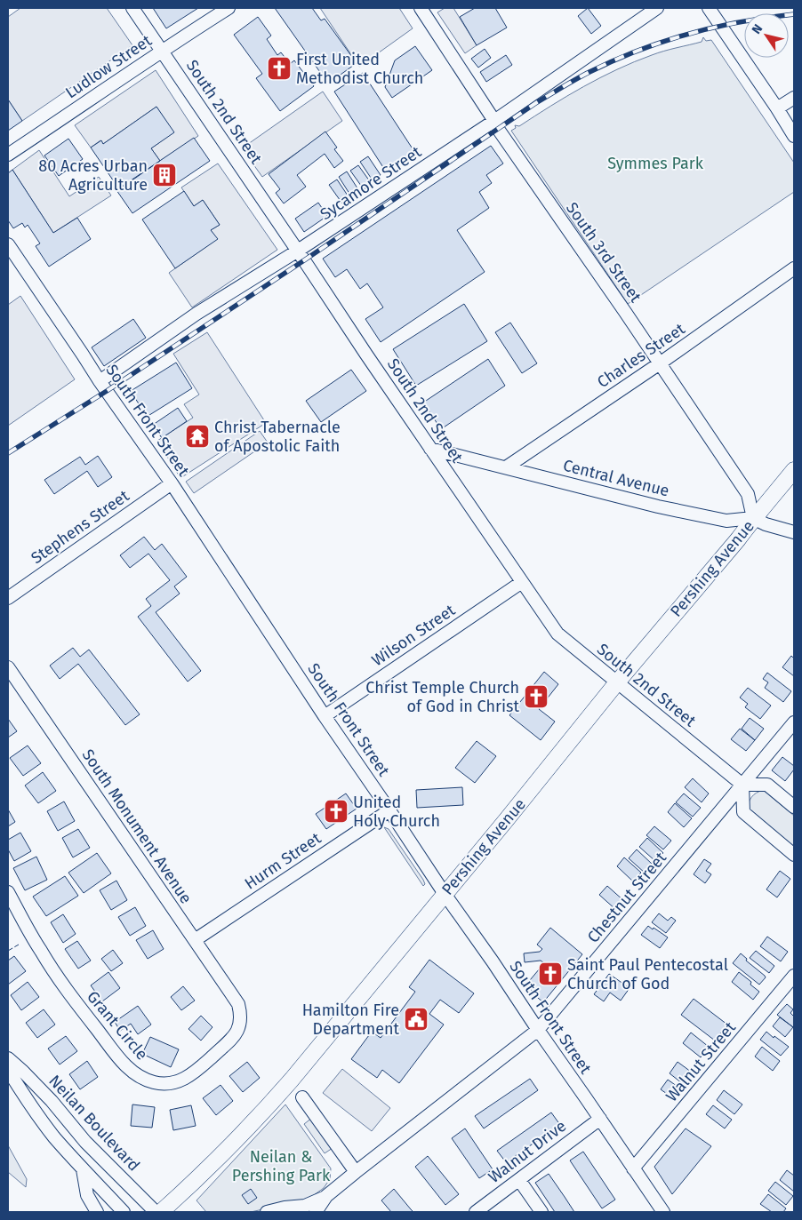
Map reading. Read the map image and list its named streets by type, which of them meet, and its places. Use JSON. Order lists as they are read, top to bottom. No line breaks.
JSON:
{"streets":{"main road":["Pershing Avenue"],"street":["Ludlow Street","South 2nd Street","Sycamore Street","South 3rd Street","Charles Street","South Front Street","Central Avenue","Stephens Street","Wilson Street","South Monument Avenue","Hurm Street","Chestnut Street","Grant Circle","Walnut Street","Neilan Boulevard","Walnut Drive"]},"crossings":[["Ludlow Street","South 2nd Street"],["South 2nd Street","Sycamore Street"],["South 2nd Street","Central Avenue"],["South 2nd Street","Pershing Avenue"],["South 2nd Street","Wilson Street"],["South 2nd Street","Chestnut Street"],["Sycamore Street","South 3rd Street"],["Sycamore Street","South Front Street"],["South 3rd Street","Charles Street"],["South 3rd Street","Central Avenue"],["South 3rd Street","Pershing Avenue"],["Charles Street","Central Avenue"],["South Front Street","Stephens Street"],["South Front Street","Pershing Avenue"],["South Front Street","Wilson Street"],["South Front Street","Hurm Street"],["South Front Street","Chestnut Street"],["South Front Street","Walnut Street"],["South Front Street","Walnut Drive"],["Central Avenue","Pershing Avenue"],["South Monument Avenue","Hurm Street"],["South Monument Avenue","Grant Circle"]],"parks":["Symmes Park","Neilan & Pershing Park"],"places":{"church":["First United Methodist Church","Christ Temple Church of God in Christ","United Holy Church","Saint Paul Pentecostal Church of God"],"building":["80 Acres Urban Agriculture"],"temple":["Christ Tabernacle of Apostolic Faith"],"public building":["Hamilton Fire Department"]},"north":"top left"}
